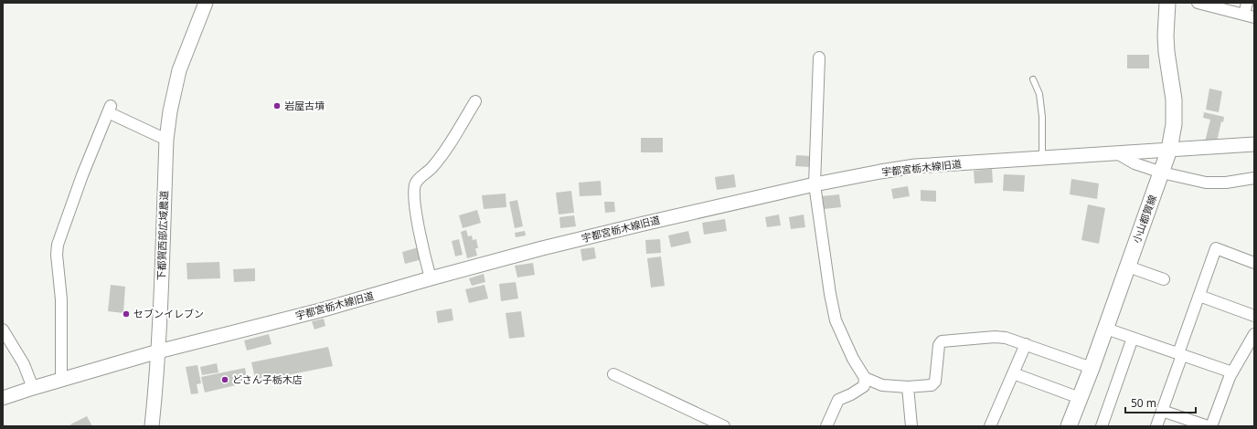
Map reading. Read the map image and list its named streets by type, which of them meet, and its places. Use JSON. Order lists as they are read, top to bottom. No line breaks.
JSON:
{"streets":{"main road":["小山都賀線"],"street":["宇都宮栃木線旧道","下都賀西部広域農道"]},"crossings":[["宇都宮栃木線旧道","小山都賀線"],["宇都宮栃木線旧道","下都賀西部広域農道"]],"places":["岩屋古墳","セブンイレブン","どさん子栃木店"],"scale_bar":"50 m"}
